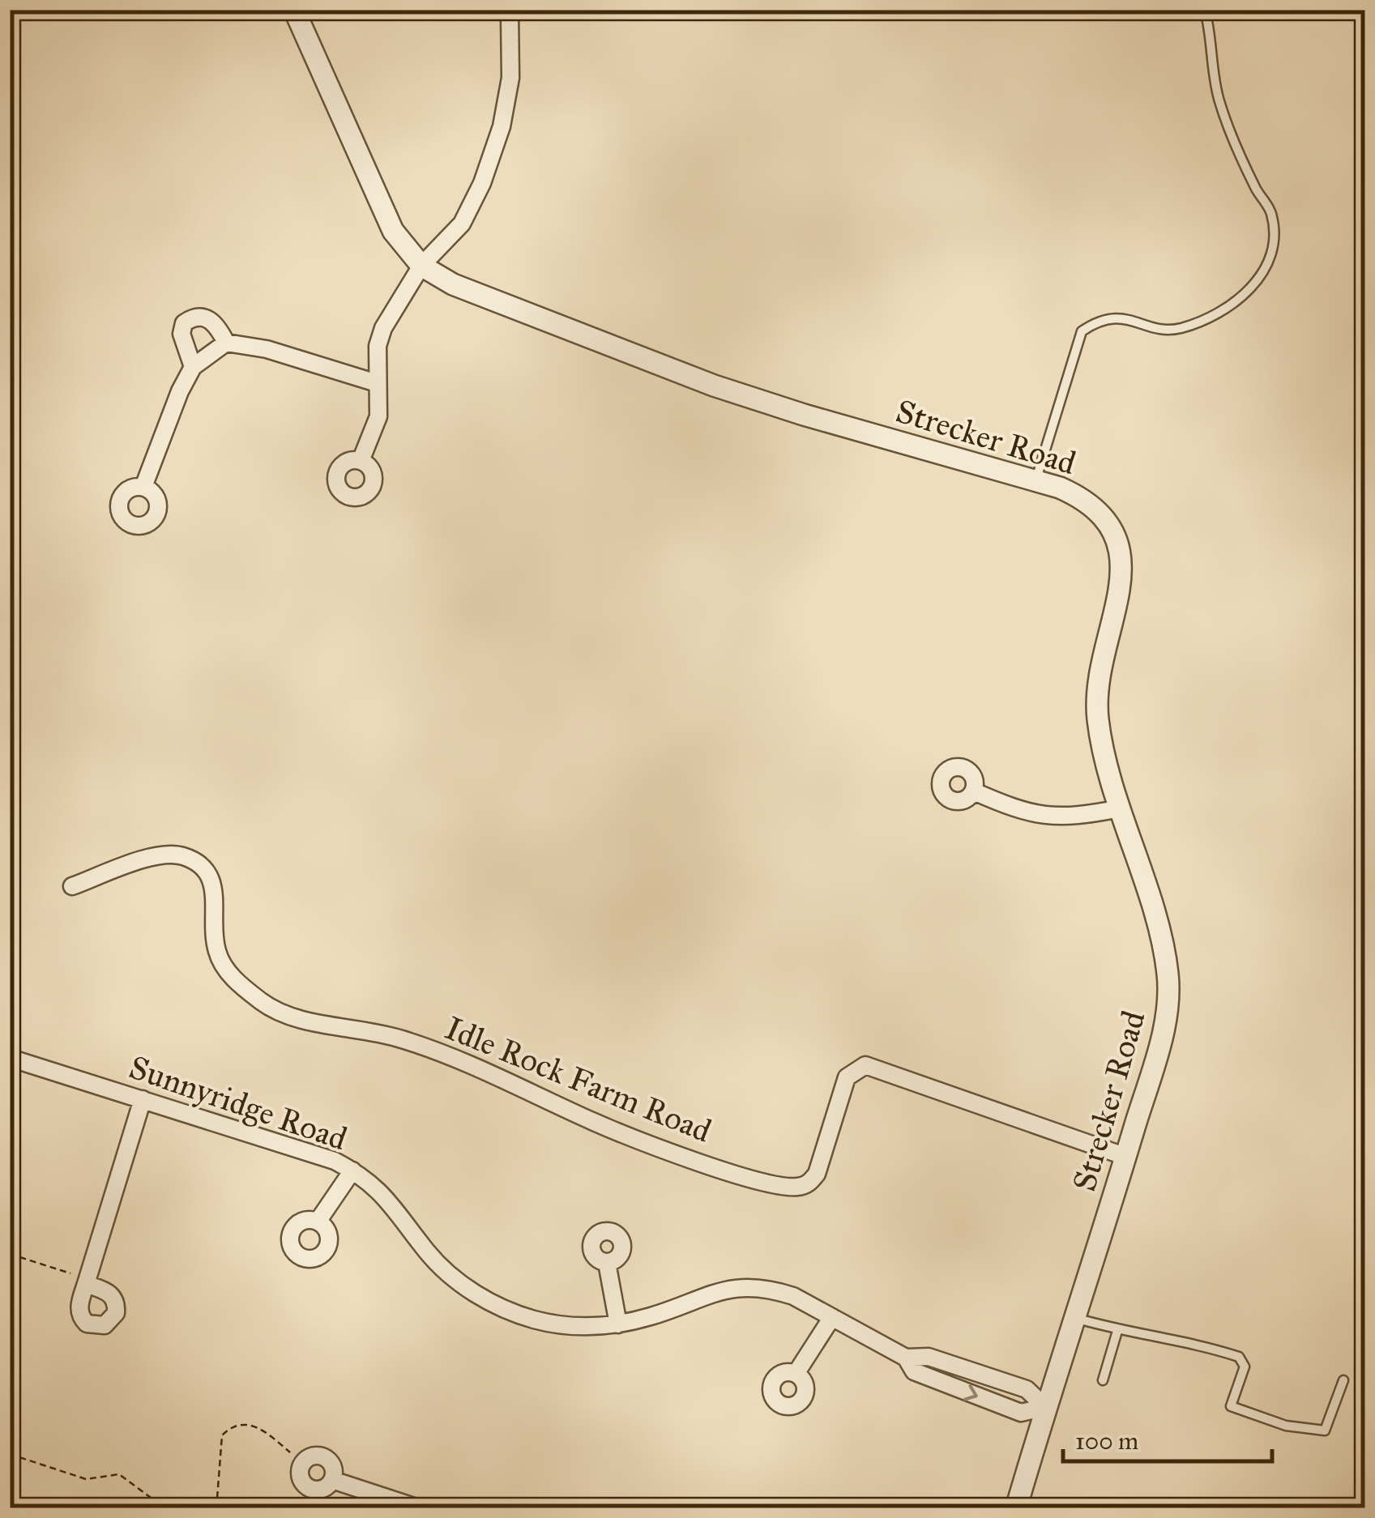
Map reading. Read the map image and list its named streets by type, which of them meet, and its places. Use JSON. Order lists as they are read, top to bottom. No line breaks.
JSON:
{"streets":{"street":["Strecker Road","Idle Rock Farm Road","Sunnyridge Road"]},"crossings":[["Strecker Road","Idle Rock Farm Road"],["Strecker Road","Sunnyridge Road"]],"scale_bar":"100 m"}
